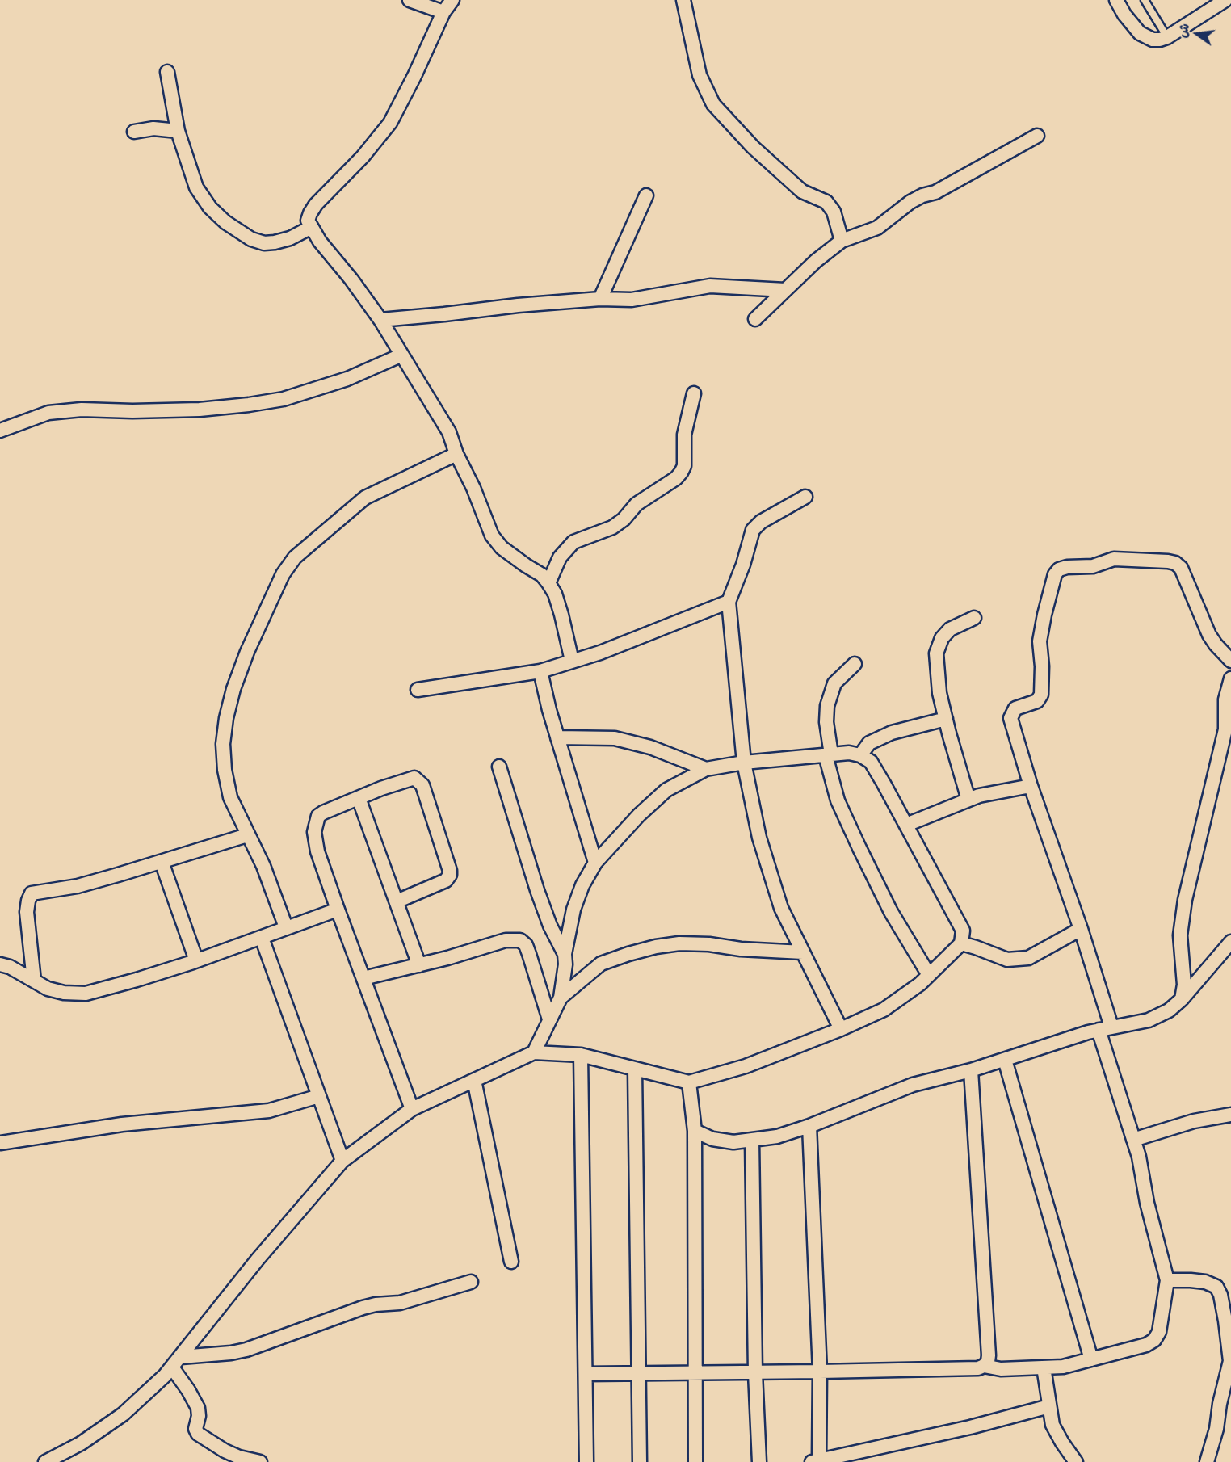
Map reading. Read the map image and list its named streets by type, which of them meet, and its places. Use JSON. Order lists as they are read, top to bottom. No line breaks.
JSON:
{"north":"left"}
